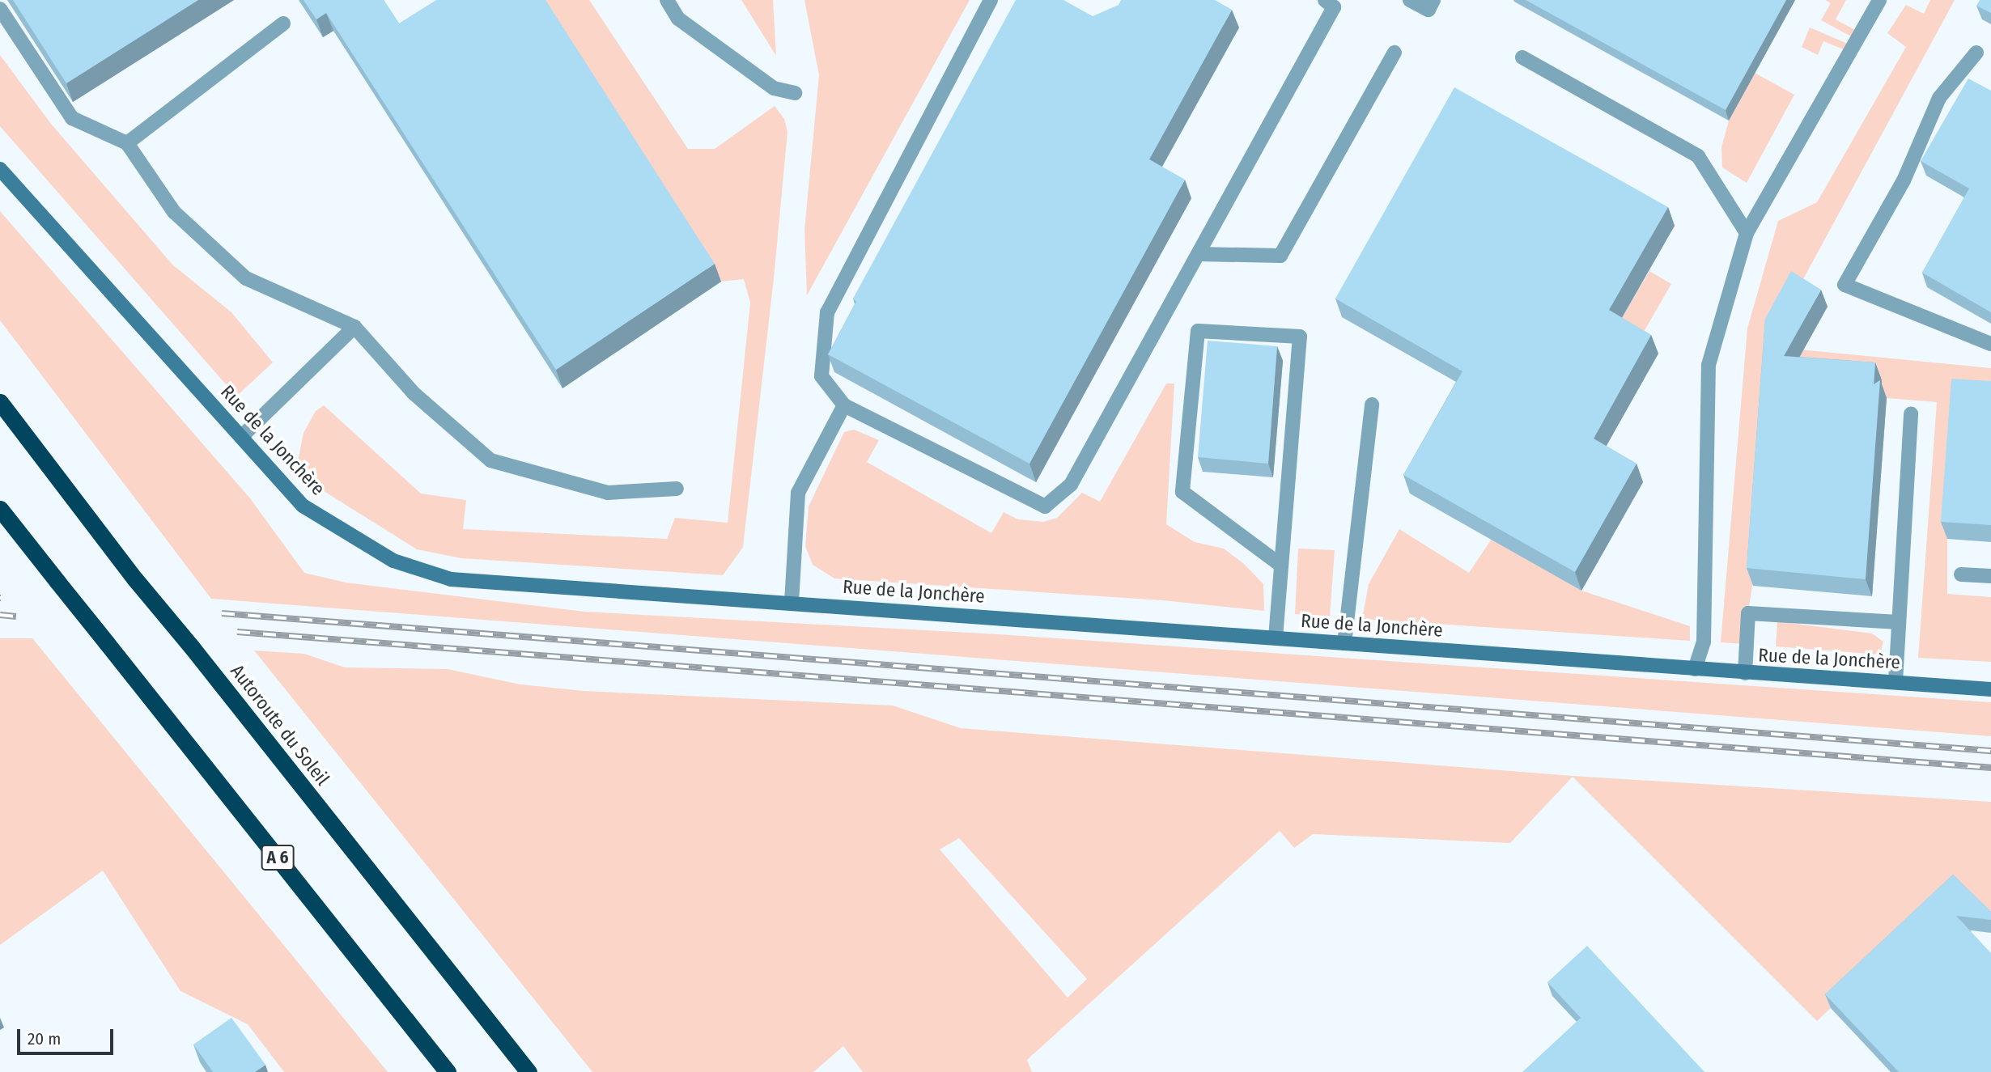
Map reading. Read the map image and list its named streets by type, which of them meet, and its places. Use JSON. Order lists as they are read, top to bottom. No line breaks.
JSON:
{"streets":{"highway":["Autoroute du Soleil","A 6"],"street":["Rue de la Jonchère"]},"scale_bar":"20 m"}
